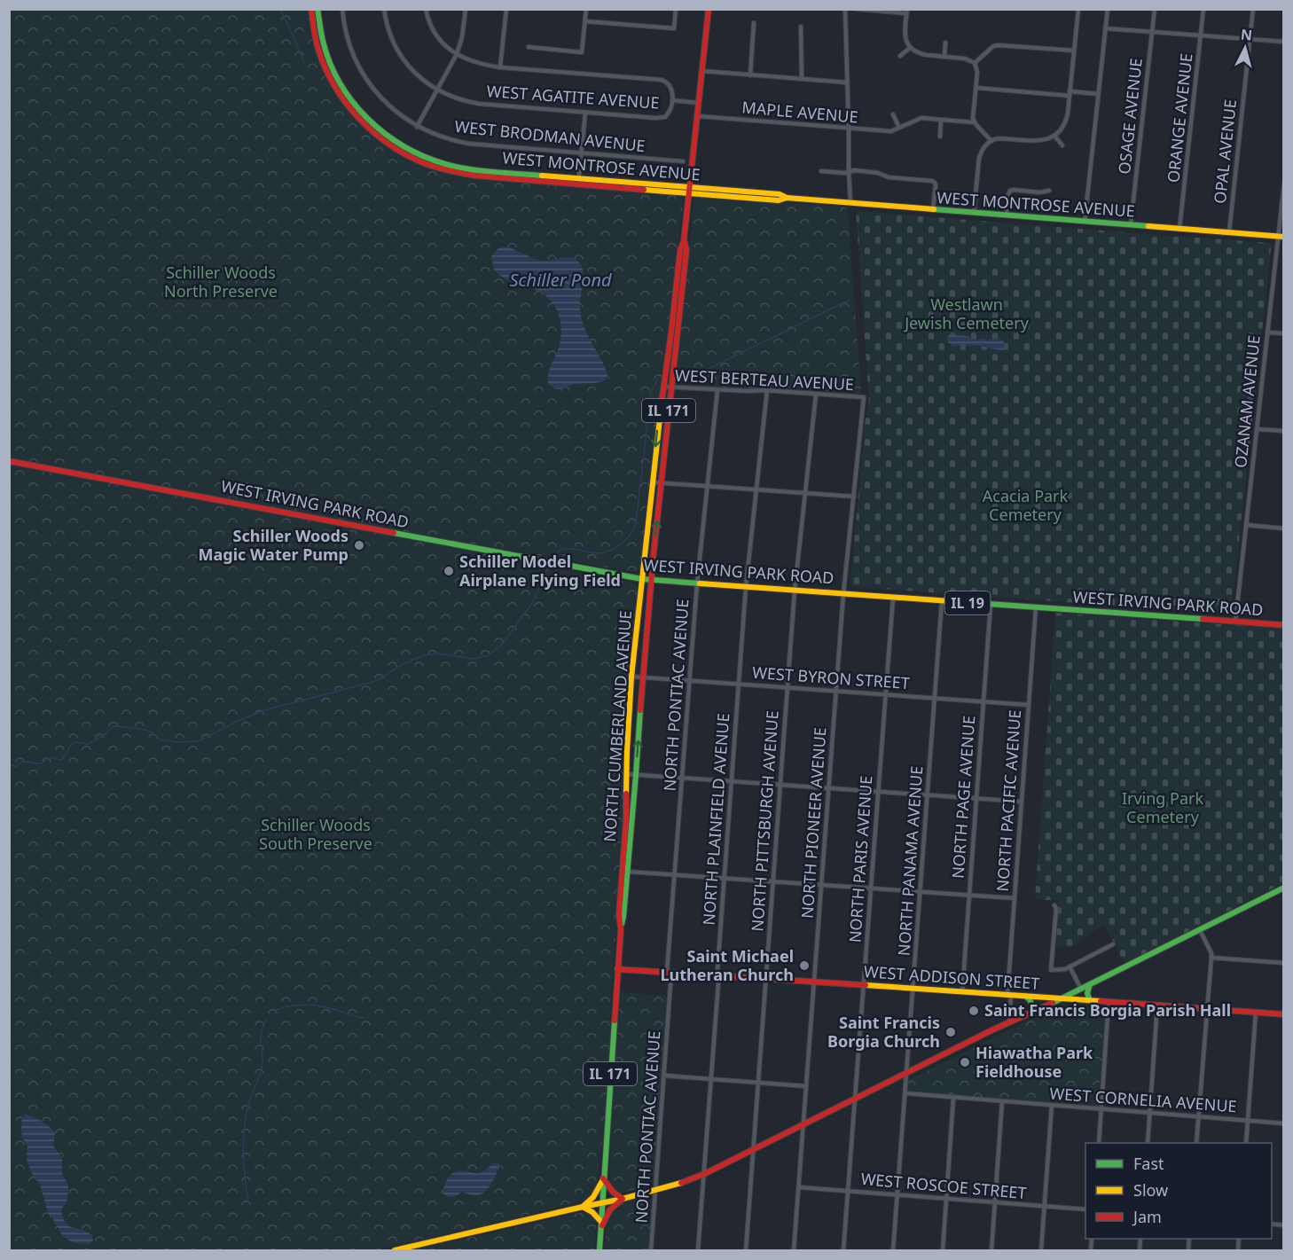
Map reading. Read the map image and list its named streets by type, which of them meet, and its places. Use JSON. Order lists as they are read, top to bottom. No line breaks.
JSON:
{"streets":{"main road":["WEST MONTROSE AVENUE","IL 171","WEST IRVING PARK ROAD","IL 19","NORTH CUMBERLAND AVENUE","WEST ADDISON STREET"],"street":["WEST AGATITE AVENUE","MAPLE AVENUE","OSAGE AVENUE","ORANGE AVENUE","WEST BRODMAN AVENUE","OPAL AVENUE","WEST BERTEAU AVENUE","OZANAM AVENUE","WEST BYRON STREET","NORTH PONTIAC AVENUE","NORTH PAGE AVENUE","NORTH PACIFIC AVENUE","NORTH PLAINFIELD AVENUE","NORTH PITTSBURGH AVENUE","NORTH PIONEER AVENUE","NORTH PARIS AVENUE","NORTH PANAMA AVENUE","WEST CORNELIA AVENUE","WEST ROSCOE STREET"]},"crossings":[["WEST AGATITE AVENUE","NORTH CUMBERLAND AVENUE"],["MAPLE AVENUE","NORTH CUMBERLAND AVENUE"],["OSAGE AVENUE","WEST MONTROSE AVENUE"],["ORANGE AVENUE","WEST MONTROSE AVENUE"],["OPAL AVENUE","WEST MONTROSE AVENUE"],["WEST MONTROSE AVENUE","OZANAM AVENUE"],["WEST MONTROSE AVENUE","NORTH CUMBERLAND AVENUE"],["WEST BERTEAU AVENUE","NORTH PONTIAC AVENUE"],["WEST BERTEAU AVENUE","NORTH CUMBERLAND AVENUE"],["WEST BERTEAU AVENUE","NORTH PLAINFIELD AVENUE"],["WEST BERTEAU AVENUE","NORTH PITTSBURGH AVENUE"],["WEST BERTEAU AVENUE","NORTH PIONEER AVENUE"],["OZANAM AVENUE","WEST IRVING PARK ROAD"],["WEST IRVING PARK ROAD","NORTH PONTIAC AVENUE"],["WEST IRVING PARK ROAD","NORTH CUMBERLAND AVENUE"],["WEST IRVING PARK ROAD","NORTH PAGE AVENUE"],["WEST IRVING PARK ROAD","NORTH PACIFIC AVENUE"],["WEST IRVING PARK ROAD","NORTH PLAINFIELD AVENUE"],["WEST IRVING PARK ROAD","NORTH PITTSBURGH AVENUE"],["WEST IRVING PARK ROAD","NORTH PIONEER AVENUE"],["WEST IRVING PARK ROAD","NORTH PARIS AVENUE"],["WEST IRVING PARK ROAD","NORTH PANAMA AVENUE"],["WEST BYRON STREET","NORTH PONTIAC AVENUE"],["WEST BYRON STREET","NORTH CUMBERLAND AVENUE"],["WEST BYRON STREET","NORTH PAGE AVENUE"],["WEST BYRON STREET","NORTH PACIFIC AVENUE"],["WEST BYRON STREET","NORTH PLAINFIELD AVENUE"],["WEST BYRON STREET","NORTH PITTSBURGH AVENUE"],["WEST BYRON STREET","NORTH PIONEER AVENUE"],["WEST BYRON STREET","NORTH PARIS AVENUE"],["WEST BYRON STREET","NORTH PANAMA AVENUE"],["NORTH PONTIAC AVENUE","WEST ADDISON STREET"],["NORTH CUMBERLAND AVENUE","WEST ADDISON STREET"],["NORTH PAGE AVENUE","WEST ADDISON STREET"],["NORTH PACIFIC AVENUE","WEST ADDISON STREET"],["NORTH PLAINFIELD AVENUE","WEST ADDISON STREET"],["NORTH PITTSBURGH AVENUE","WEST ADDISON STREET"],["NORTH PIONEER AVENUE","WEST ADDISON STREET"],["NORTH PIONEER AVENUE","WEST ROSCOE STREET"],["NORTH PARIS AVENUE","WEST ADDISON STREET"],["NORTH PARIS AVENUE","WEST ROSCOE STREET"],["NORTH PANAMA AVENUE","WEST ADDISON STREET"],["NORTH PANAMA AVENUE","WEST CORNELIA AVENUE"],["NORTH PANAMA AVENUE","WEST ROSCOE STREET"]],"water":["Schiller Pond"],"parks":["Schiller Woods North Preserve","Westlawn Jewish Cemetery","Acacia Park Cemetery","Irving Park Cemetery","Schiller Woods South Preserve"],"places":["Schiller Woods Magic Water Pump","Schiller Model Airplane Flying Field","Saint Michael Lutheran Church","Saint Francis Borgia Parish Hall","Saint Francis Borgia Church","Hiawatha Park Fieldhouse"],"legend":["Fast","Slow","Jam"],"north":"top"}
